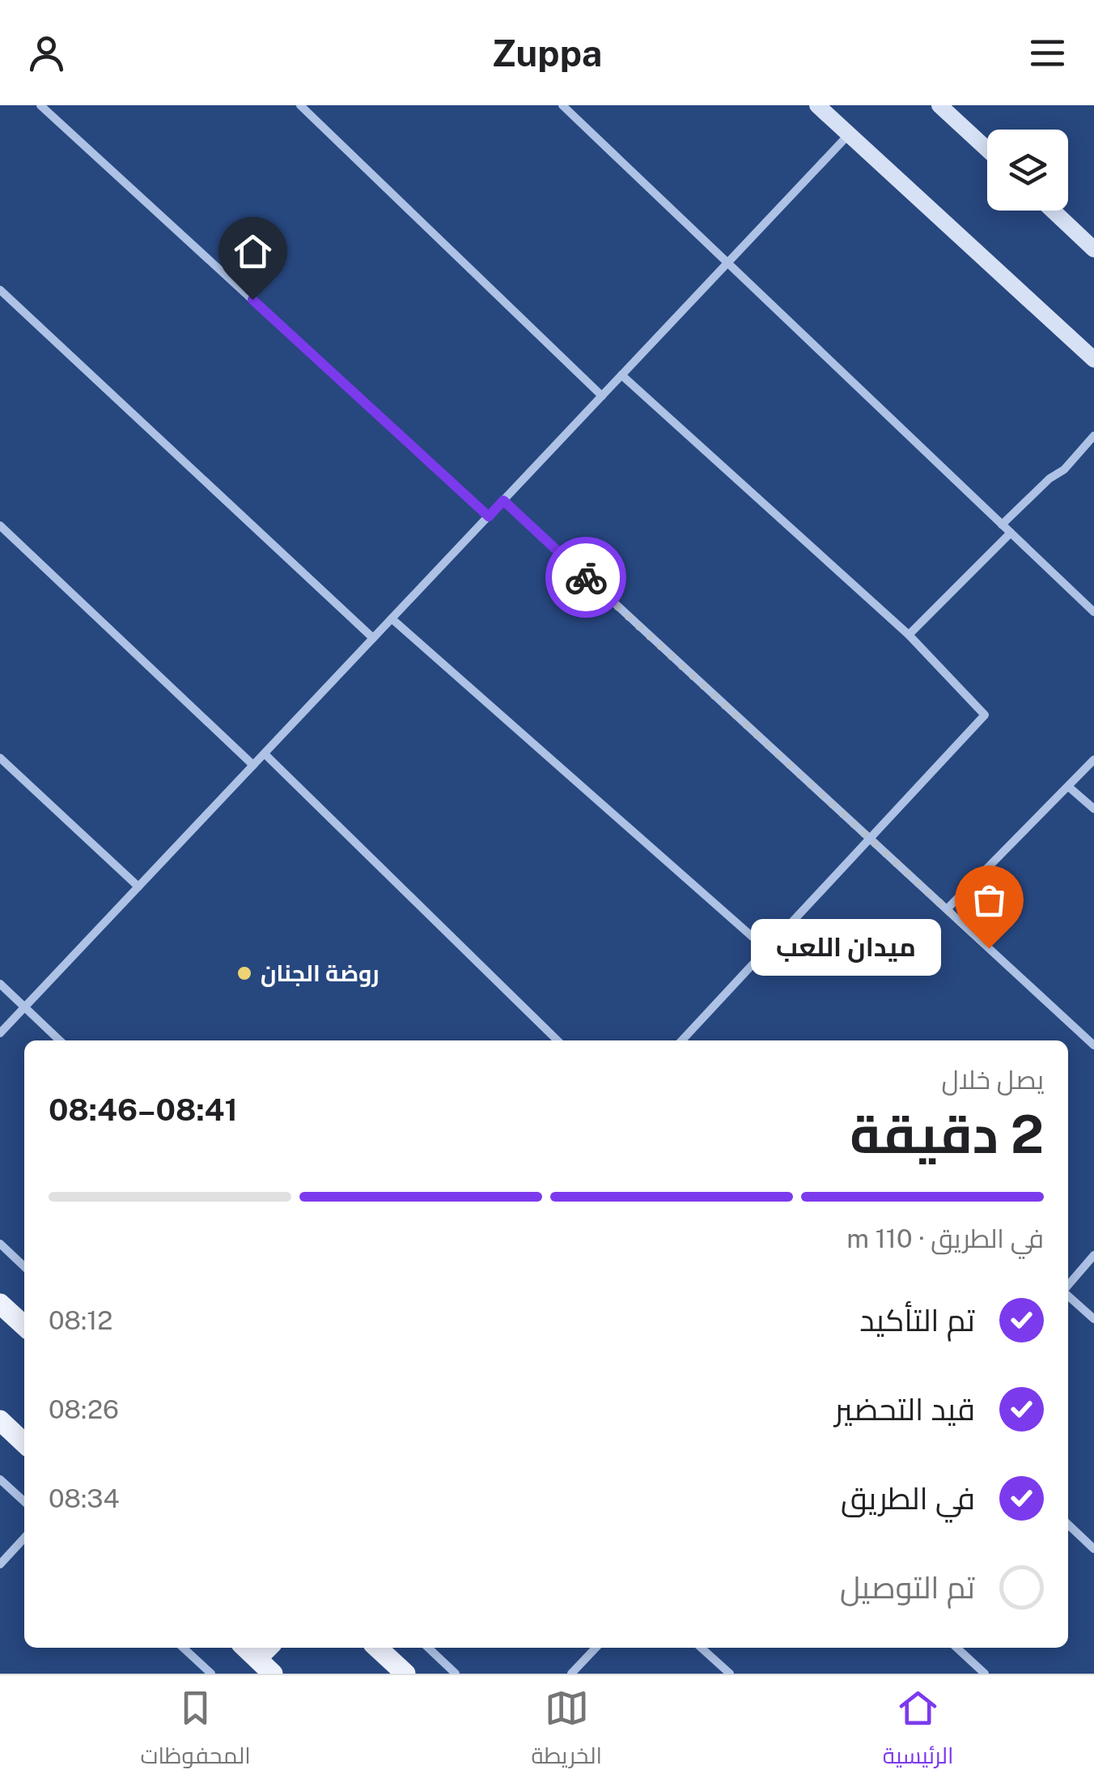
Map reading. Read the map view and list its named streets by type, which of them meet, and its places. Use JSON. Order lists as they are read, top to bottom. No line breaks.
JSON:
{"places":["ميدان اللعب","روضة الجنان"],"page":{"header":"Zuppa","bubble":"ميدان اللعب","heading":["2 دقيقة","يصل خلال","08:41–08:46"],"bar":"في الطريق · 110 m","list":[["تم التأكيد","08:12"],["قيد التحضير","08:26"],["في الطريق","08:34"],"تم التوصيل"],"tabs":["الرئيسية","الخريطة","المحفوظات"]}}
